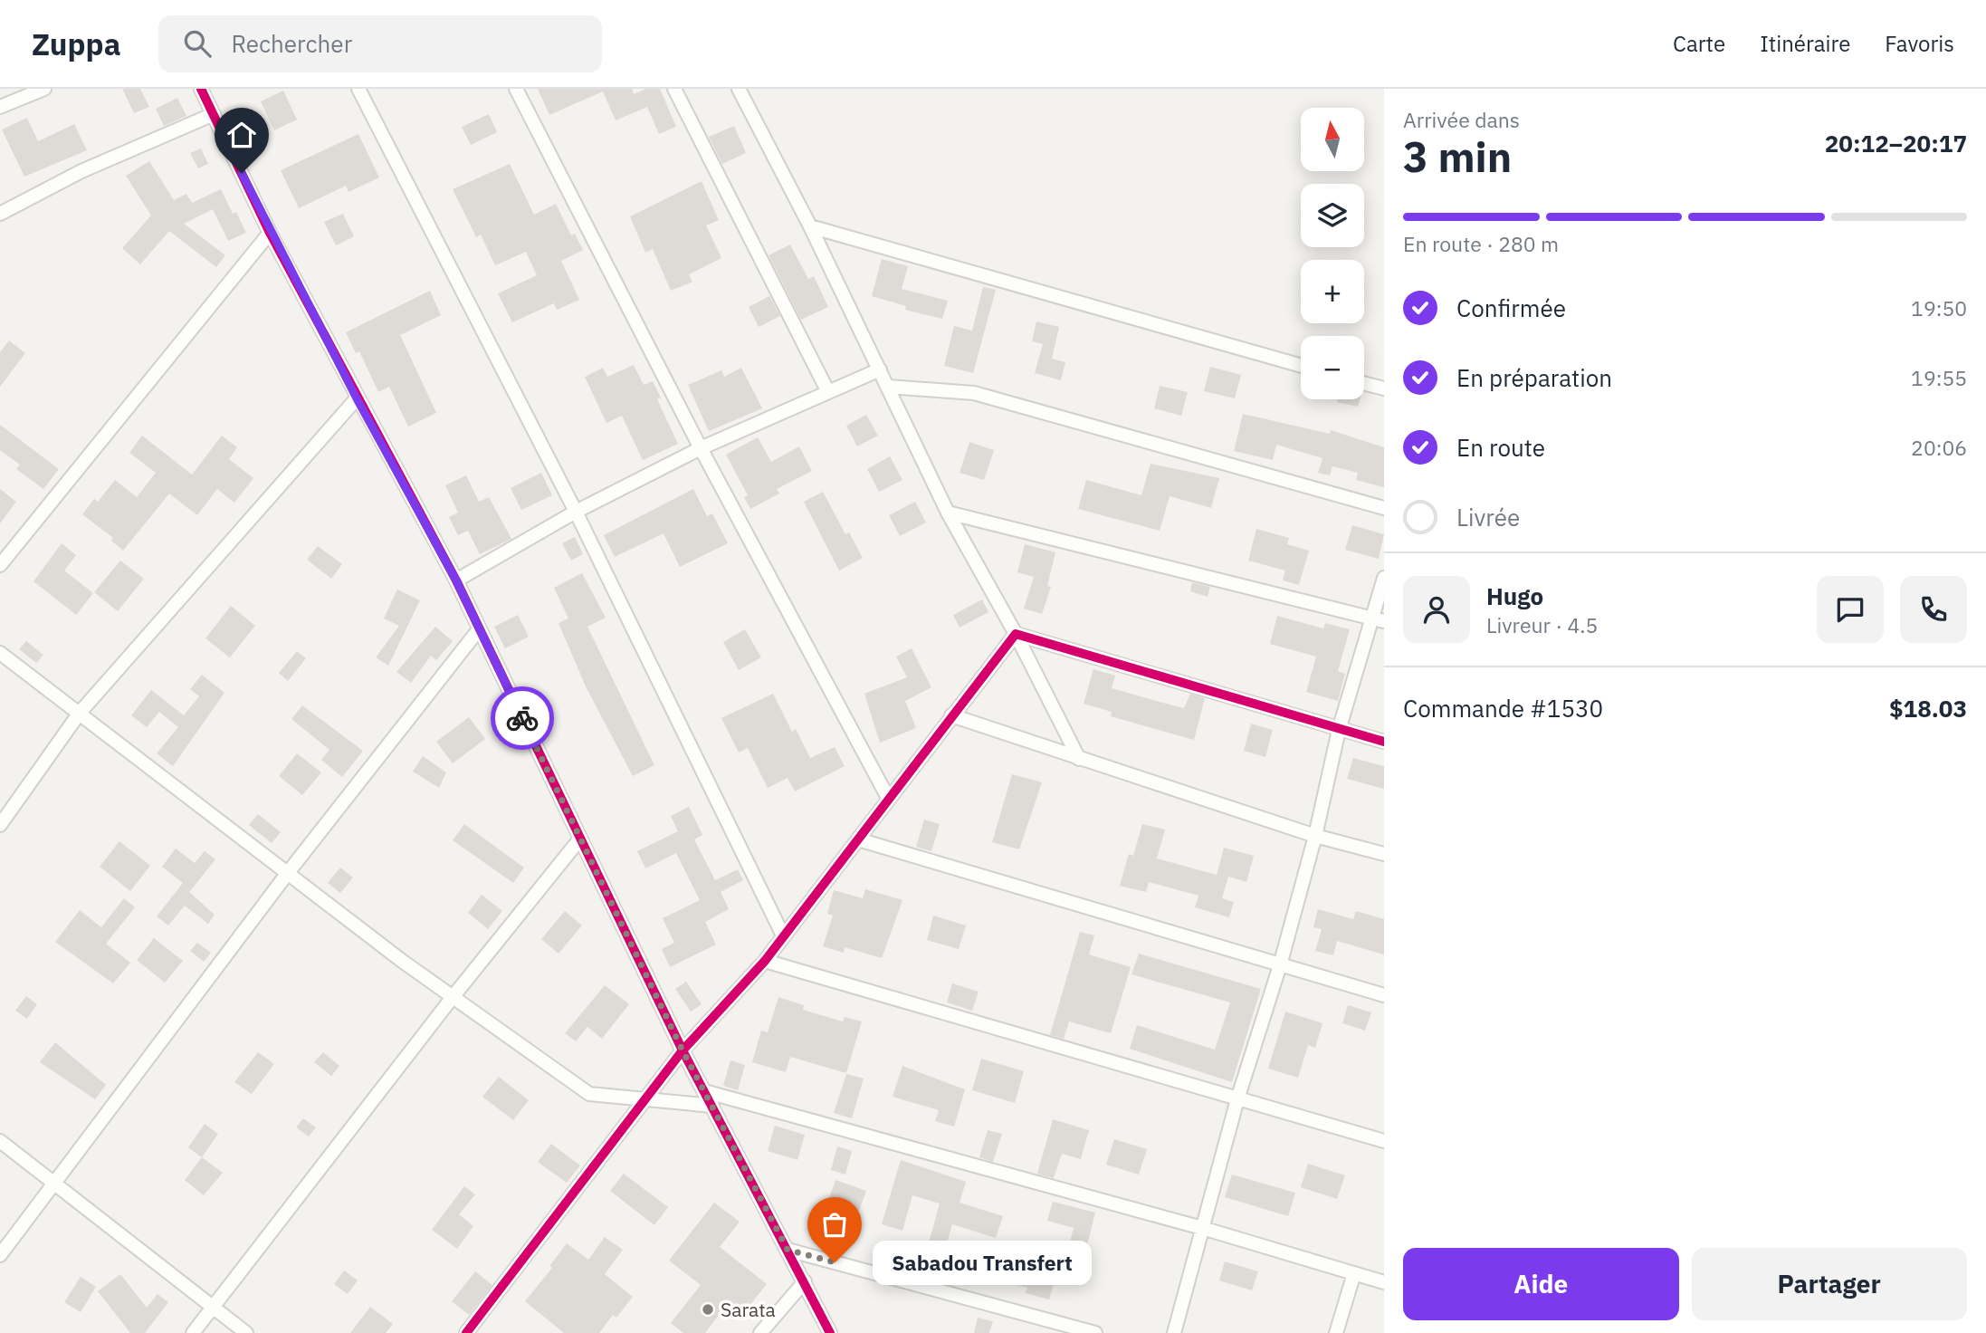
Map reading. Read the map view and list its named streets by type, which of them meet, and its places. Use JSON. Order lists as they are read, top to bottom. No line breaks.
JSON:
{"places":["Sabadou Transfert","Sarata"],"north":"top","page":{"header":"Zuppa","search":"Rechercher","nav":["Carte","Itinéraire","Favoris"],"heading":["3 min","Arrivée dans","20:12–20:17"],"panel":["Hugo","Livreur · 4.5","Commande #1530","$18.03"],"map_buttons":["+","−"],"bar":"En route · 280 m","list":[["Confirmée","19:50"],["En préparation","19:55"],["En route","20:06"],"Livrée"],"buttons":["Aide","Partager"],"bubble":"Sabadou Transfert"}}
